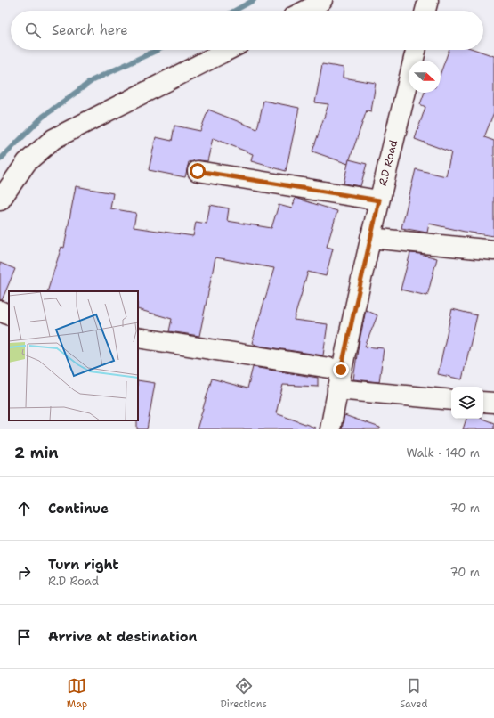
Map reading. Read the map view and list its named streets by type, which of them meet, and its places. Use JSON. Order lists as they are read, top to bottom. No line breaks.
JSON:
{"streets":{"street":["R.D Road"]},"north":"right","page":{"search":"Search here","heading":["2 min","Walk · 140 m"],"list":[["Continue","70 m"],["Turn right","R.D Road","70 m"],"Arrive at destination"],"nav":["Map","Directions","Saved"]}}
